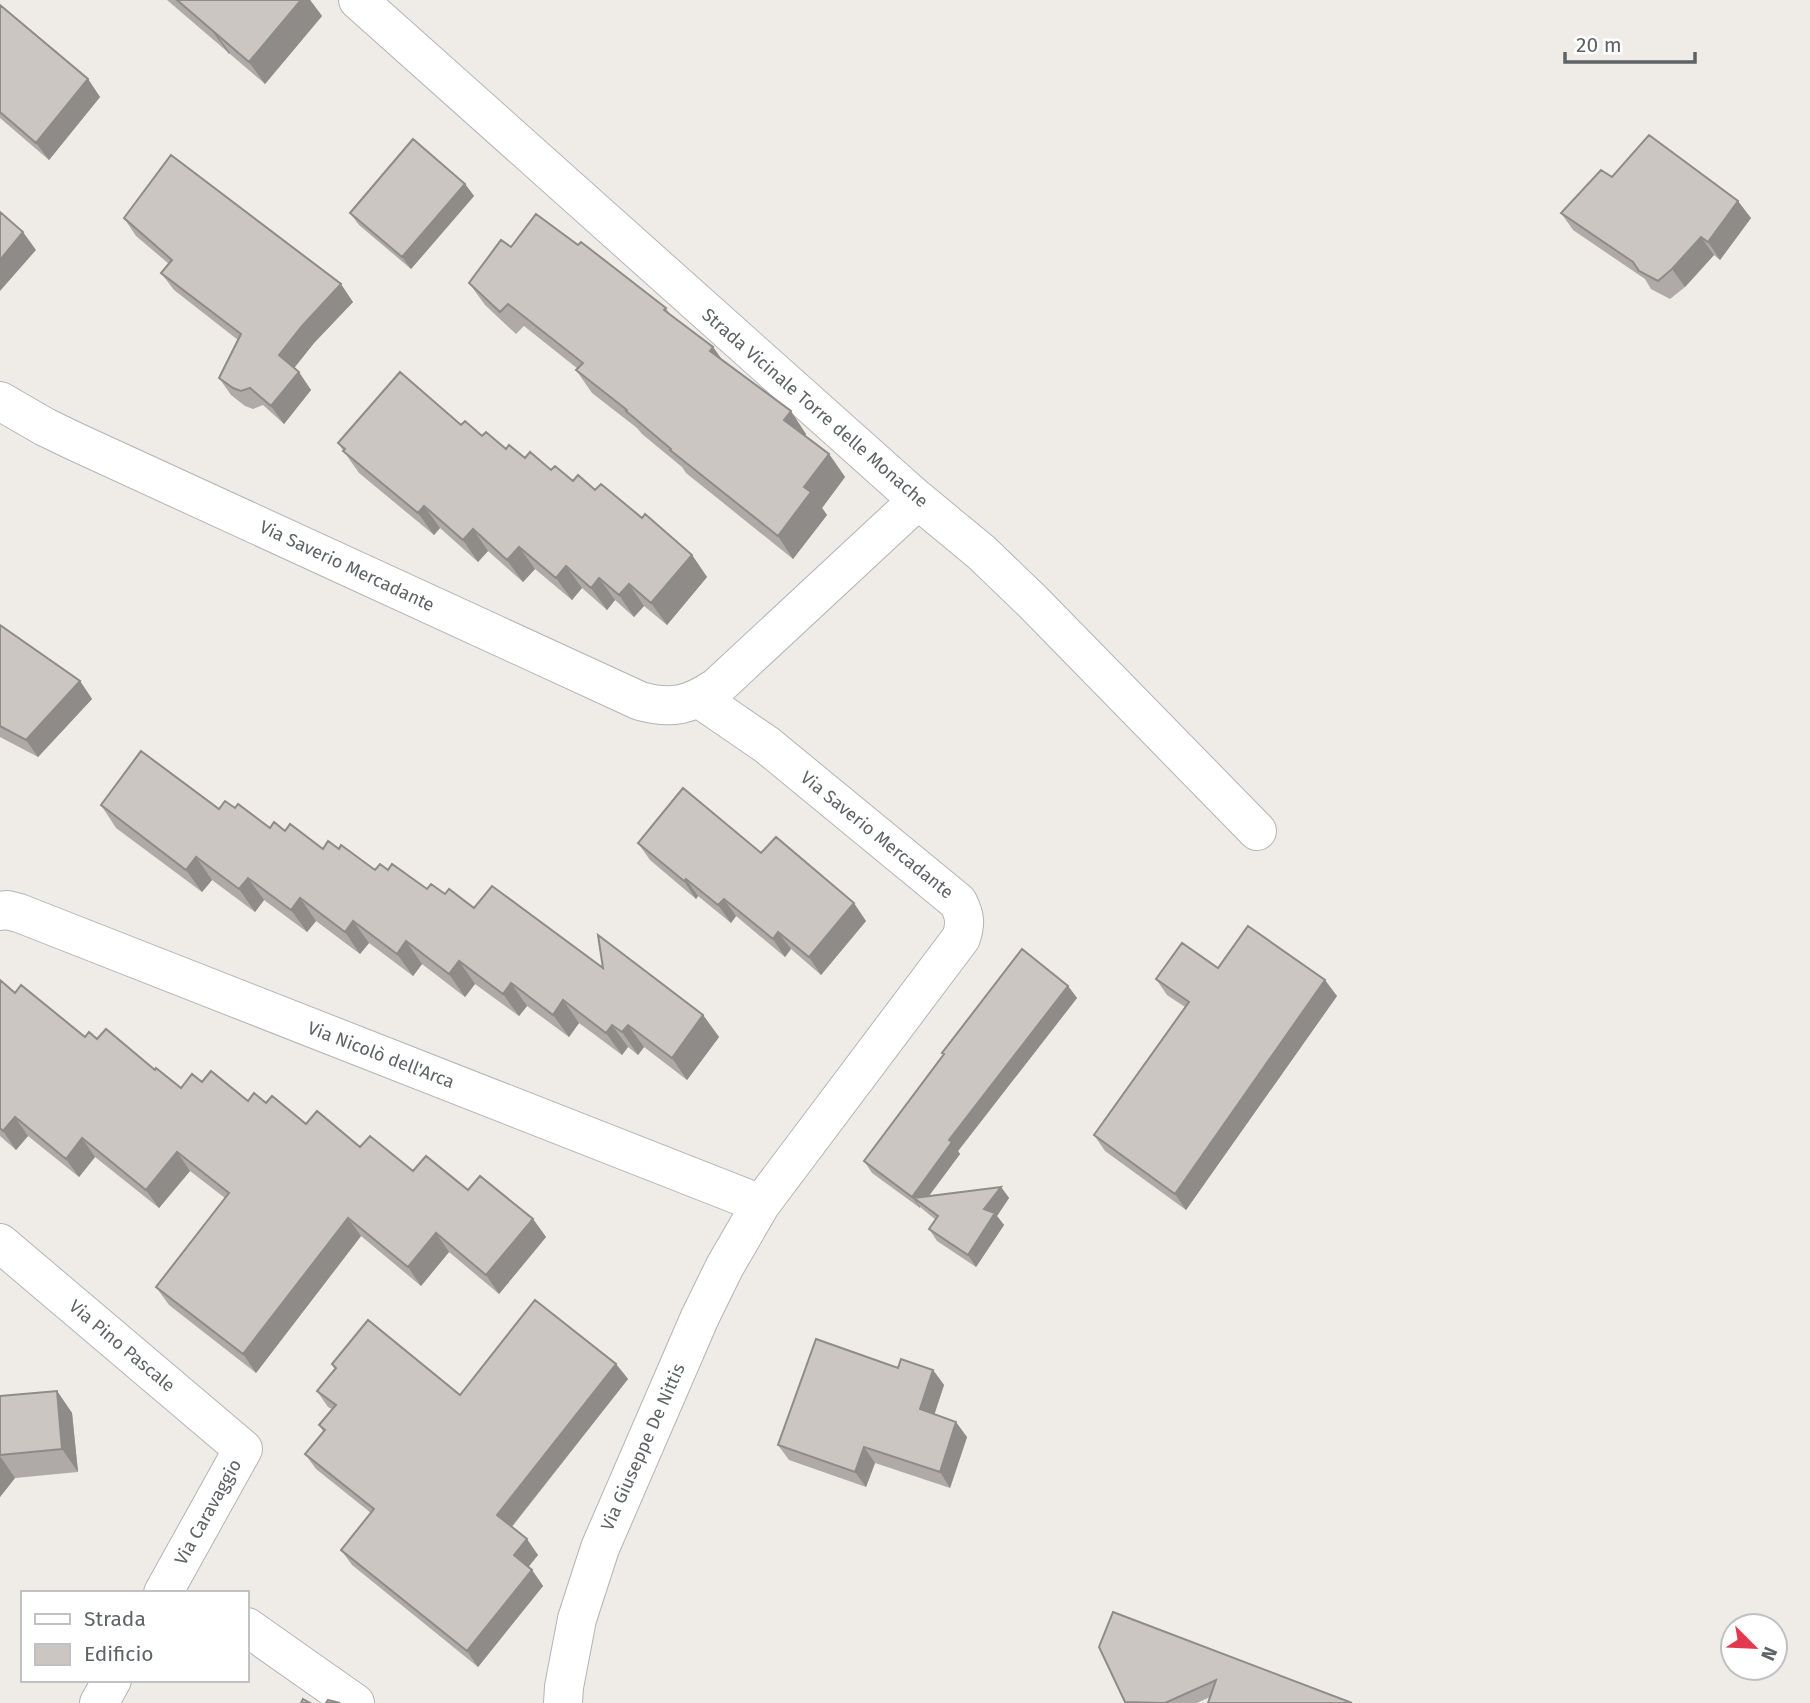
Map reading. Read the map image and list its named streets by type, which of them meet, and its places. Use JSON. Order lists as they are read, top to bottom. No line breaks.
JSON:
{"streets":{"street":["Strada Vicinale Torre delle Monache","Via Saverio Mercadante","Via Nicolò dell'Arca","Via Pino Pascale","Via Giuseppe De Nittis","Via Caravaggio"]},"crossings":[["Strada Vicinale Torre delle Monache","Via Saverio Mercadante"],["Via Saverio Mercadante","Via Nicolò dell'Arca"],["Via Saverio Mercadante","Via Giuseppe De Nittis"],["Via Nicolò dell'Arca","Via Giuseppe De Nittis"],["Via Pino Pascale","Via Caravaggio"]],"legend":["Strada","Edificio"],"scale_bar":"20 m","north":"bottom right"}
